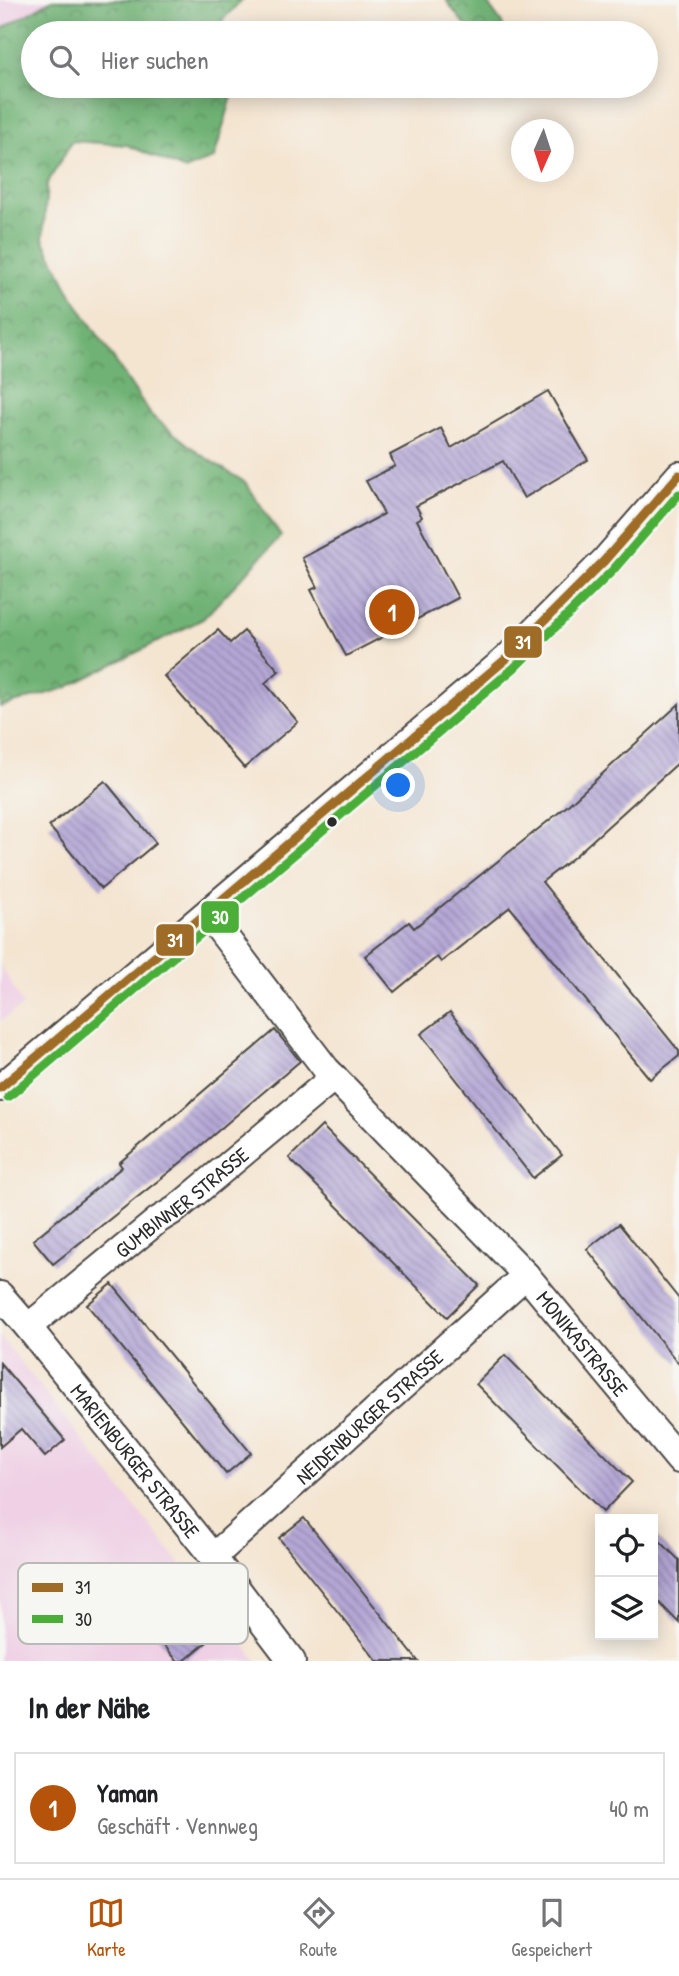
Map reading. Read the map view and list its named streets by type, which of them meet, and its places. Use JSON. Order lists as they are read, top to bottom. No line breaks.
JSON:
{"streets":{"street":["GUMBINNER STRASSE","MONIKASTRASSE","NEIDENBURGER STRASSE","MARIENBURGER STRASSE"]},"crossings":[["GUMBINNER STRASSE","MONIKASTRASSE"],["GUMBINNER STRASSE","MARIENBURGER STRASSE"],["MONIKASTRASSE","NEIDENBURGER STRASSE"],["NEIDENBURGER STRASSE","MARIENBURGER STRASSE"]],"lines":["transit line 31","transit line 30"],"legend":["31","30"],"north":"bottom","page":{"search":"Hier suchen","pins":"1","heading":"In der Nähe","list":[{"mark":"1","name":"Yaman","note":"Geschäft · Vennweg","value":"40 m"}],"nav":["Karte","Route","Gespeichert"]}}
